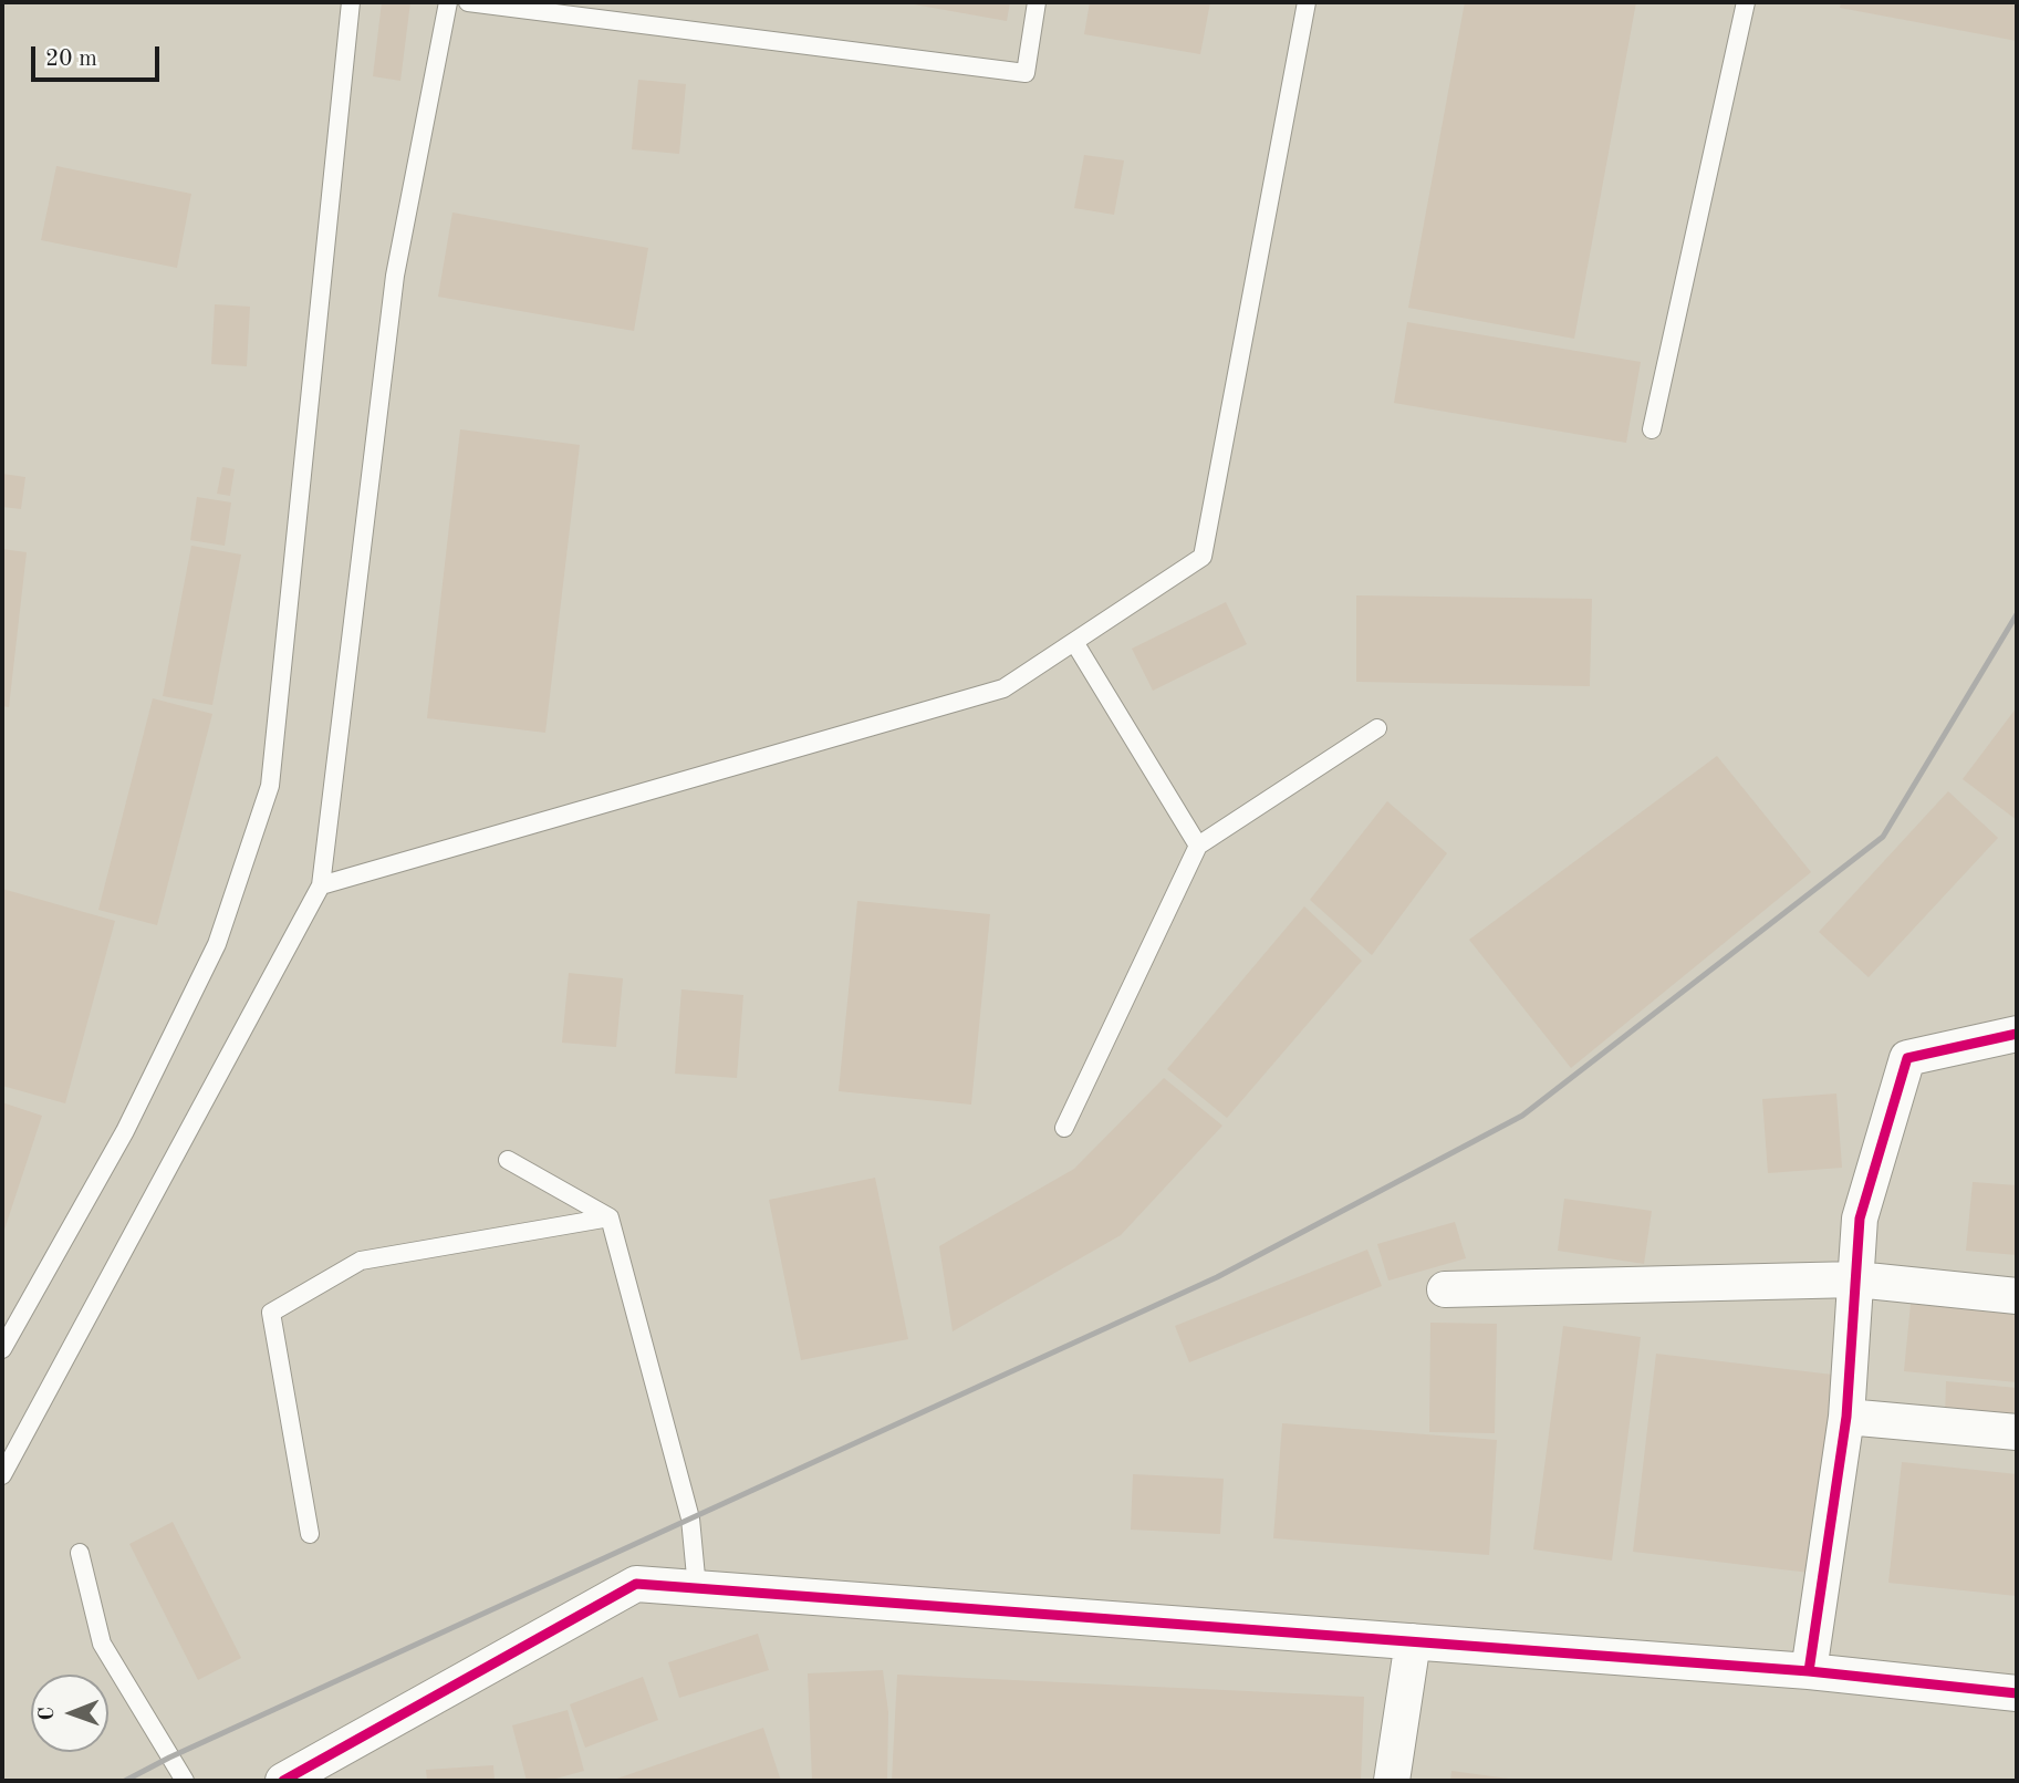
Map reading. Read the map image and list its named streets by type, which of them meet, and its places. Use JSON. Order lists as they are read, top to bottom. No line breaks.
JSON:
{"scale_bar":"20 m","north":"left"}
